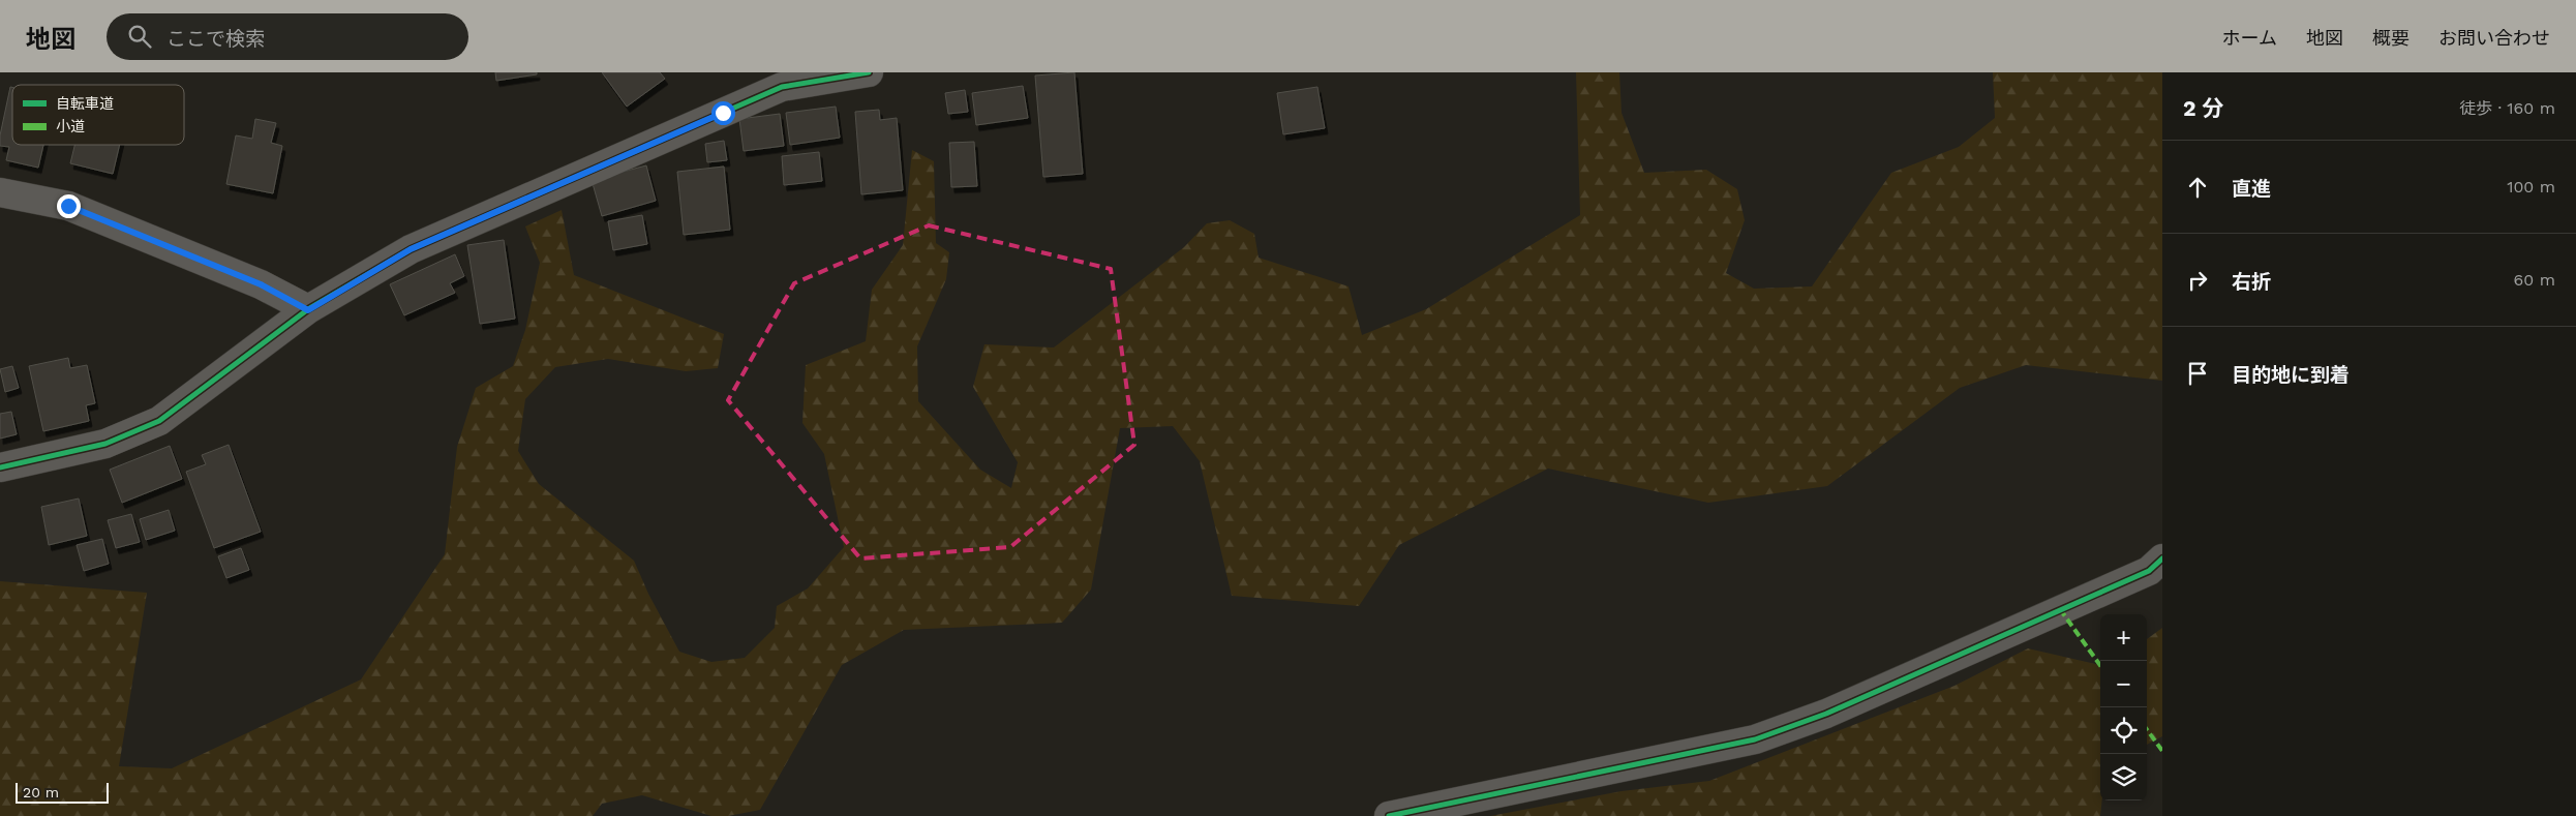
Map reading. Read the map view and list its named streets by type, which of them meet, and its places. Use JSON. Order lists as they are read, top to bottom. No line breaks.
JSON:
{"legend":["自転車道","小道"],"scale_bar":"20 m","page":{"header":"地図","search":"ここで検索","nav":["ホーム","地図","概要","お問い合わせ"],"heading":["2 分","徒歩 · 160 m"],"list":[["直進","100 m"],["右折","60 m"],"目的地に到着"],"map_buttons":["+","−"],"scale":"20 m"}}
